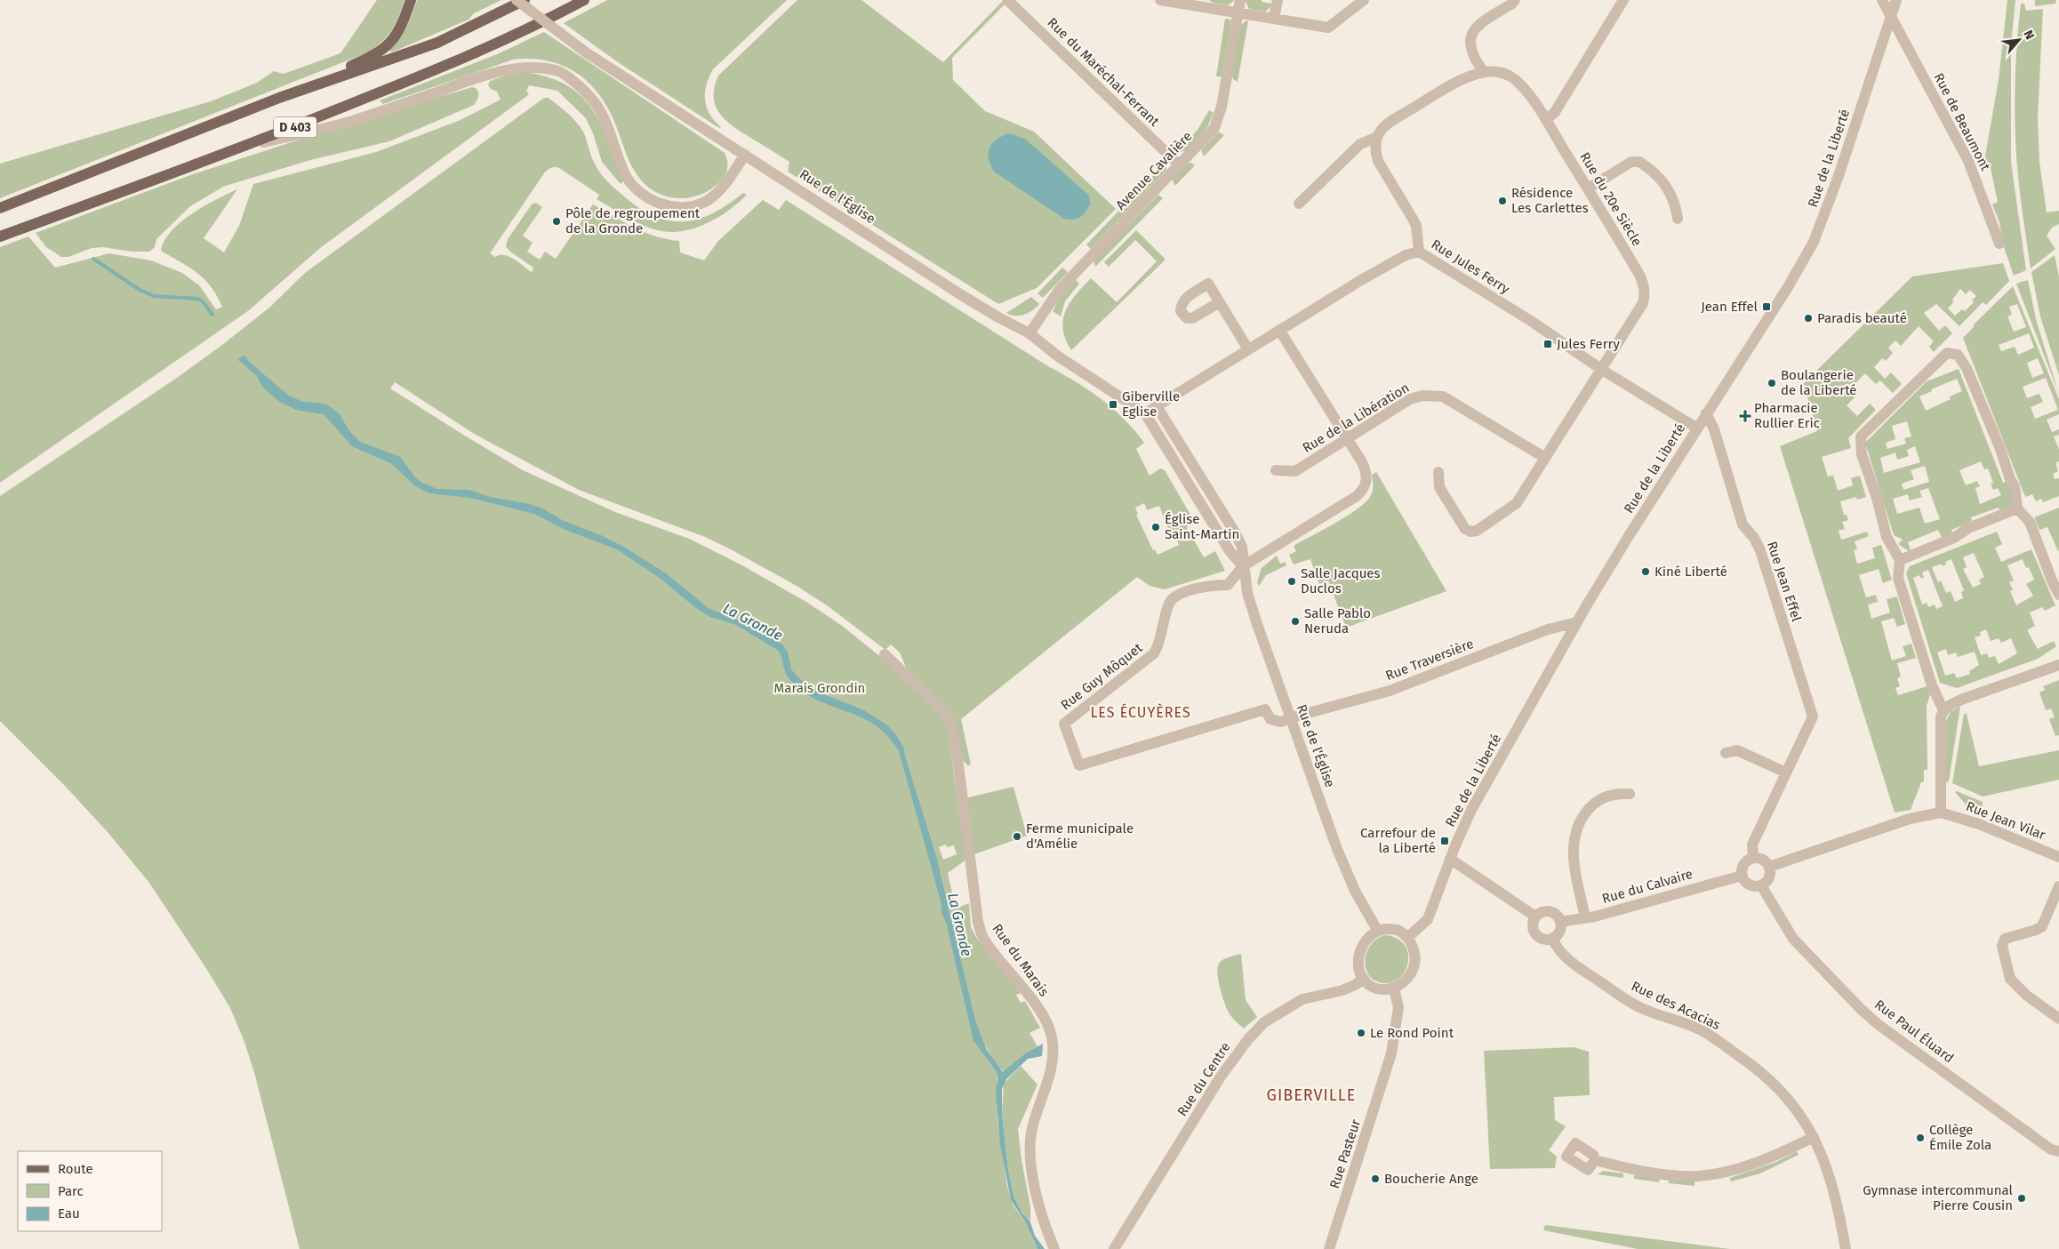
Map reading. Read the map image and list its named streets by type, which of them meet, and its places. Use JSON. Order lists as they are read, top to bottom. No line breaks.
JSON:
{"streets":{"main road":["D 403"],"street":["Rue du Maréchal-Ferrant","Rue de Beaumont","Rue de la Liberté","Avenue Cavalière","Rue de l'Église","Rue du 20e Siècle","Rue Jules Ferry","Rue de la Libération","Rue Jean Effel","Rue Traversière","Rue Guy Môquet","Rue Jean Vilar","Rue du Calvaire","Rue du Marais","Rue des Acacias","Rue Paul Éluard","Rue du Centre","Rue Pasteur"]},"crossings":[["Rue du Maréchal-Ferrant","Avenue Cavalière"],["Rue de Beaumont","Rue de la Liberté"],["Rue de la Liberté","Rue de l'Église"],["Rue de la Liberté","Rue Jules Ferry"],["Rue de la Liberté","Rue Jean Effel"],["Rue de la Liberté","Rue Traversière"],["Rue de la Liberté","Rue du Centre"],["Rue de la Liberté","Rue Pasteur"],["Avenue Cavalière","Rue de l'Église"],["Rue de l'Église","Rue Jules Ferry"],["Rue de l'Église","Rue Traversière"],["Rue de l'Église","Rue Guy Môquet"],["Rue de l'Église","Rue du Centre"],["Rue de l'Église","Rue Pasteur"],["Rue du 20e Siècle","Rue Jules Ferry"],["Rue Jean Effel","Rue du Calvaire"],["Rue Jean Effel","Rue Paul Éluard"],["Rue Traversière","Rue Guy Môquet"],["Rue du Calvaire","Rue des Acacias"],["Rue du Calvaire","Rue Paul Éluard"],["Rue du Centre","Rue Pasteur"]],"districts":["LES ÉCUYÈRES","GIBERVILLE"],"water":["La Gronde"],"parks":["Marais Grondin"],"places":{"other":["Résidence Les Carlettes","Pôle de regroupement de la Gronde","Paradis beauté","Boulangerie de la Liberté","Église Saint-Martin","Kiné Liberté","Salle Jacques Duclos","Salle Pablo Neruda","Ferme municipale d'Amélie","Le Rond Point","Collège Émile Zola","Boucherie Ange","Gymnase intercommunal Pierre Cousin"],"transit":["Jean Effel","Jules Ferry","Giberville Eglise","Carrefour de la Liberté"],"health":["Pharmacie Rullier Eric"]},"legend":["Route","Parc","Eau"],"north":"top right"}
